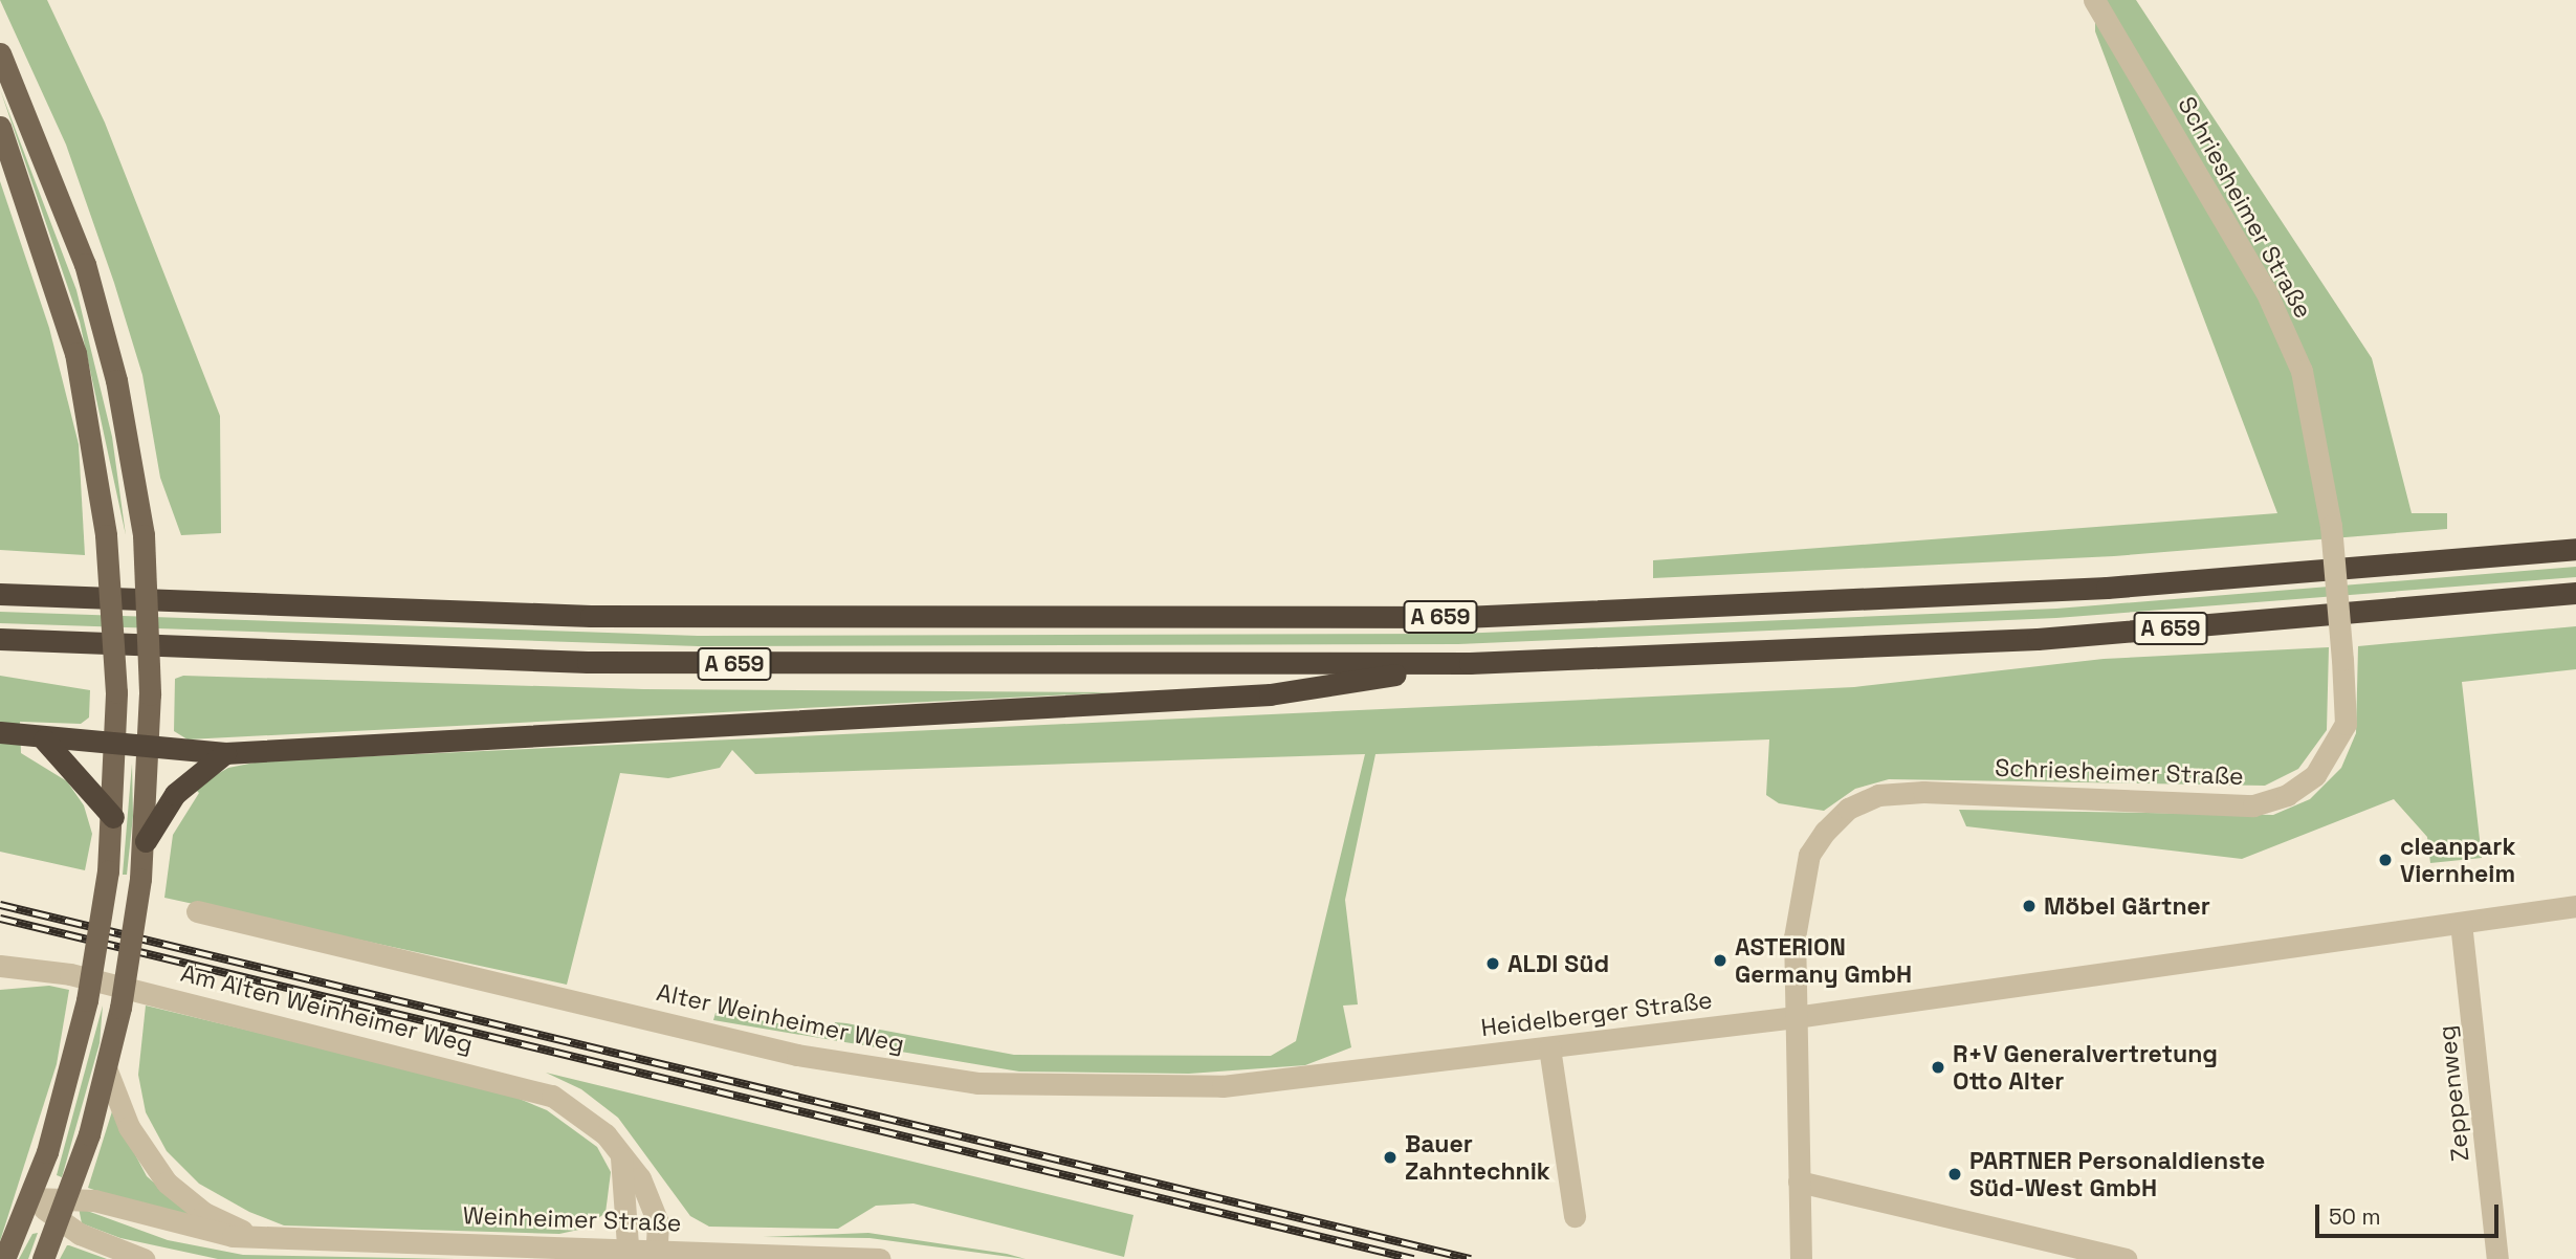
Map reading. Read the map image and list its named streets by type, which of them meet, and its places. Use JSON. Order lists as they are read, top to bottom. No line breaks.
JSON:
{"streets":{"highway":["A 659"],"street":["Schriesheimer Straße","Am Alten Weinheimer Weg","Heidelberger Straße","Alter Weinheimer Weg","Zeppenweg","Weinheimer Straße"]},"crossings":[["Schriesheimer Straße","Heidelberger Straße"],["Am Alten Weinheimer Weg","Weinheimer Straße"],["Heidelberger Straße","Alter Weinheimer Weg"],["Heidelberger Straße","Zeppenweg"]],"places":["cleanpark Viernheim","Möbel Gärtner","ASTERION Germany GmbH","ALDI Süd","R+V Generalvertretung Otto Alter","Bauer Zahntechnik","PARTNER Personaldienste Süd-West GmbH"],"scale_bar":"50 m"}
